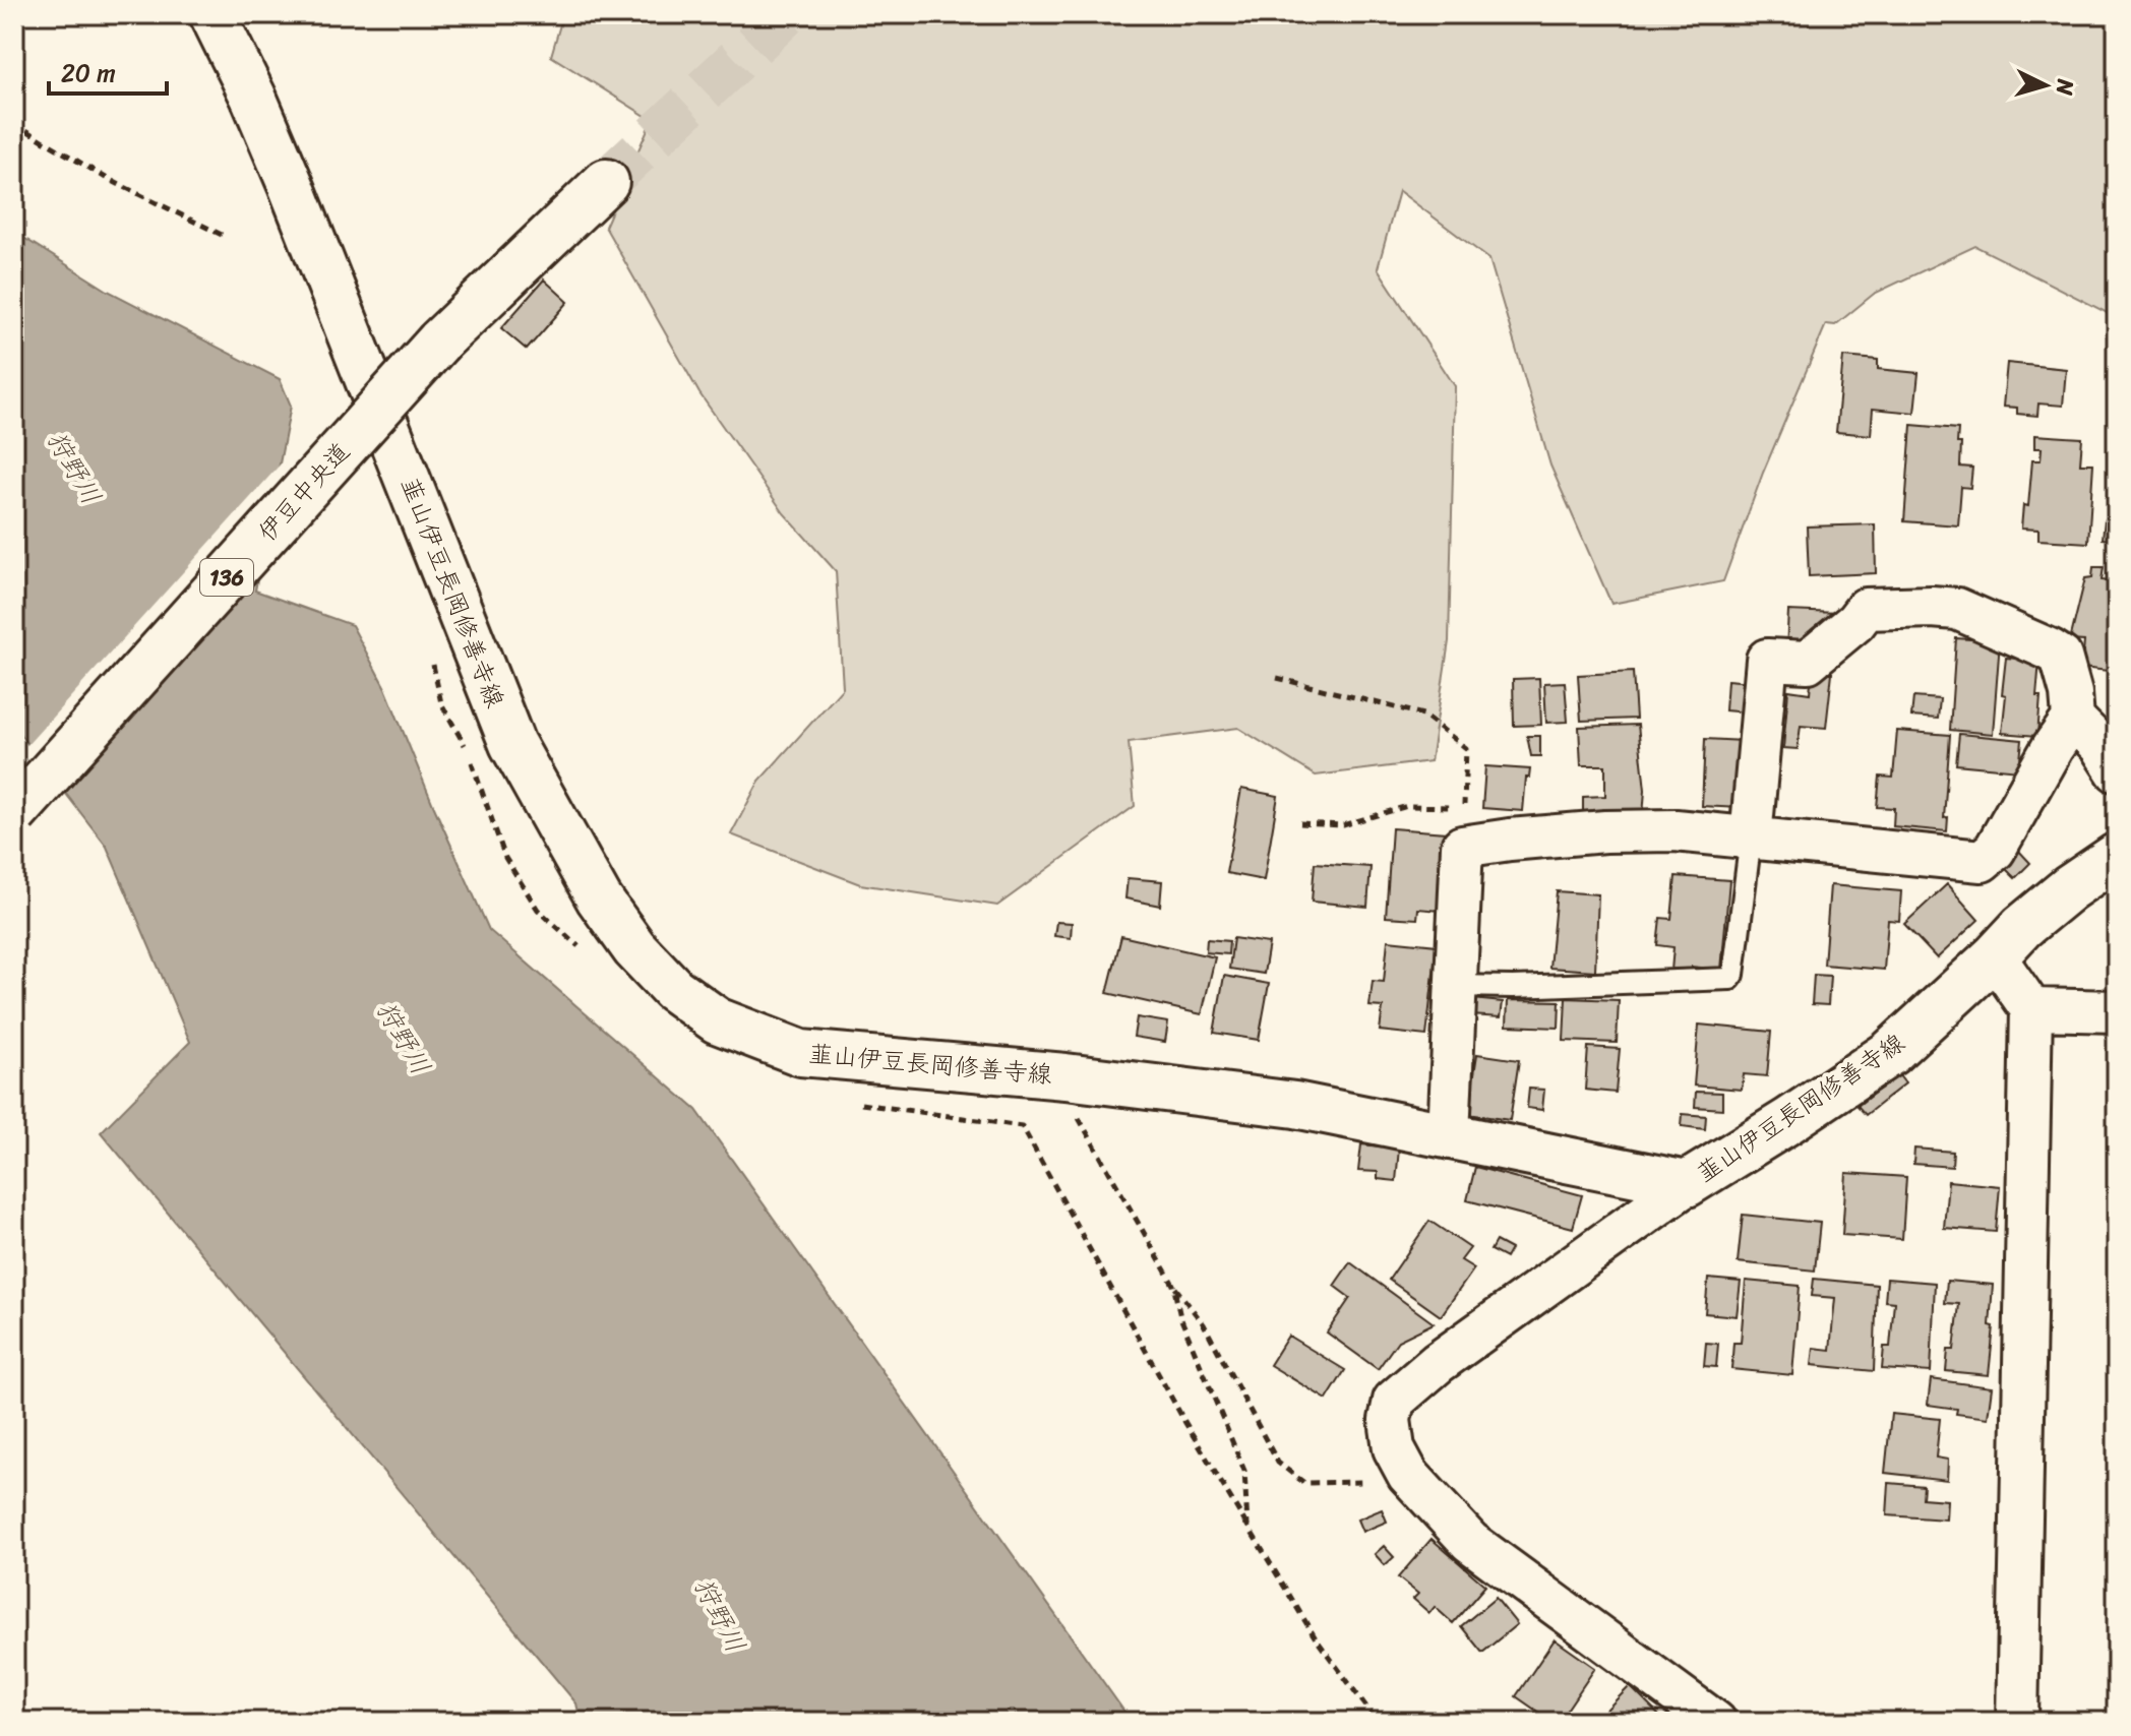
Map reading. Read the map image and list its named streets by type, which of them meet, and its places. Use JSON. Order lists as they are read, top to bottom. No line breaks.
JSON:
{"streets":{"main road":["伊豆中央道","136","韮山伊豆長岡修善寺線"]},"water":["狩野川"],"scale_bar":"20 m","north":"right"}
